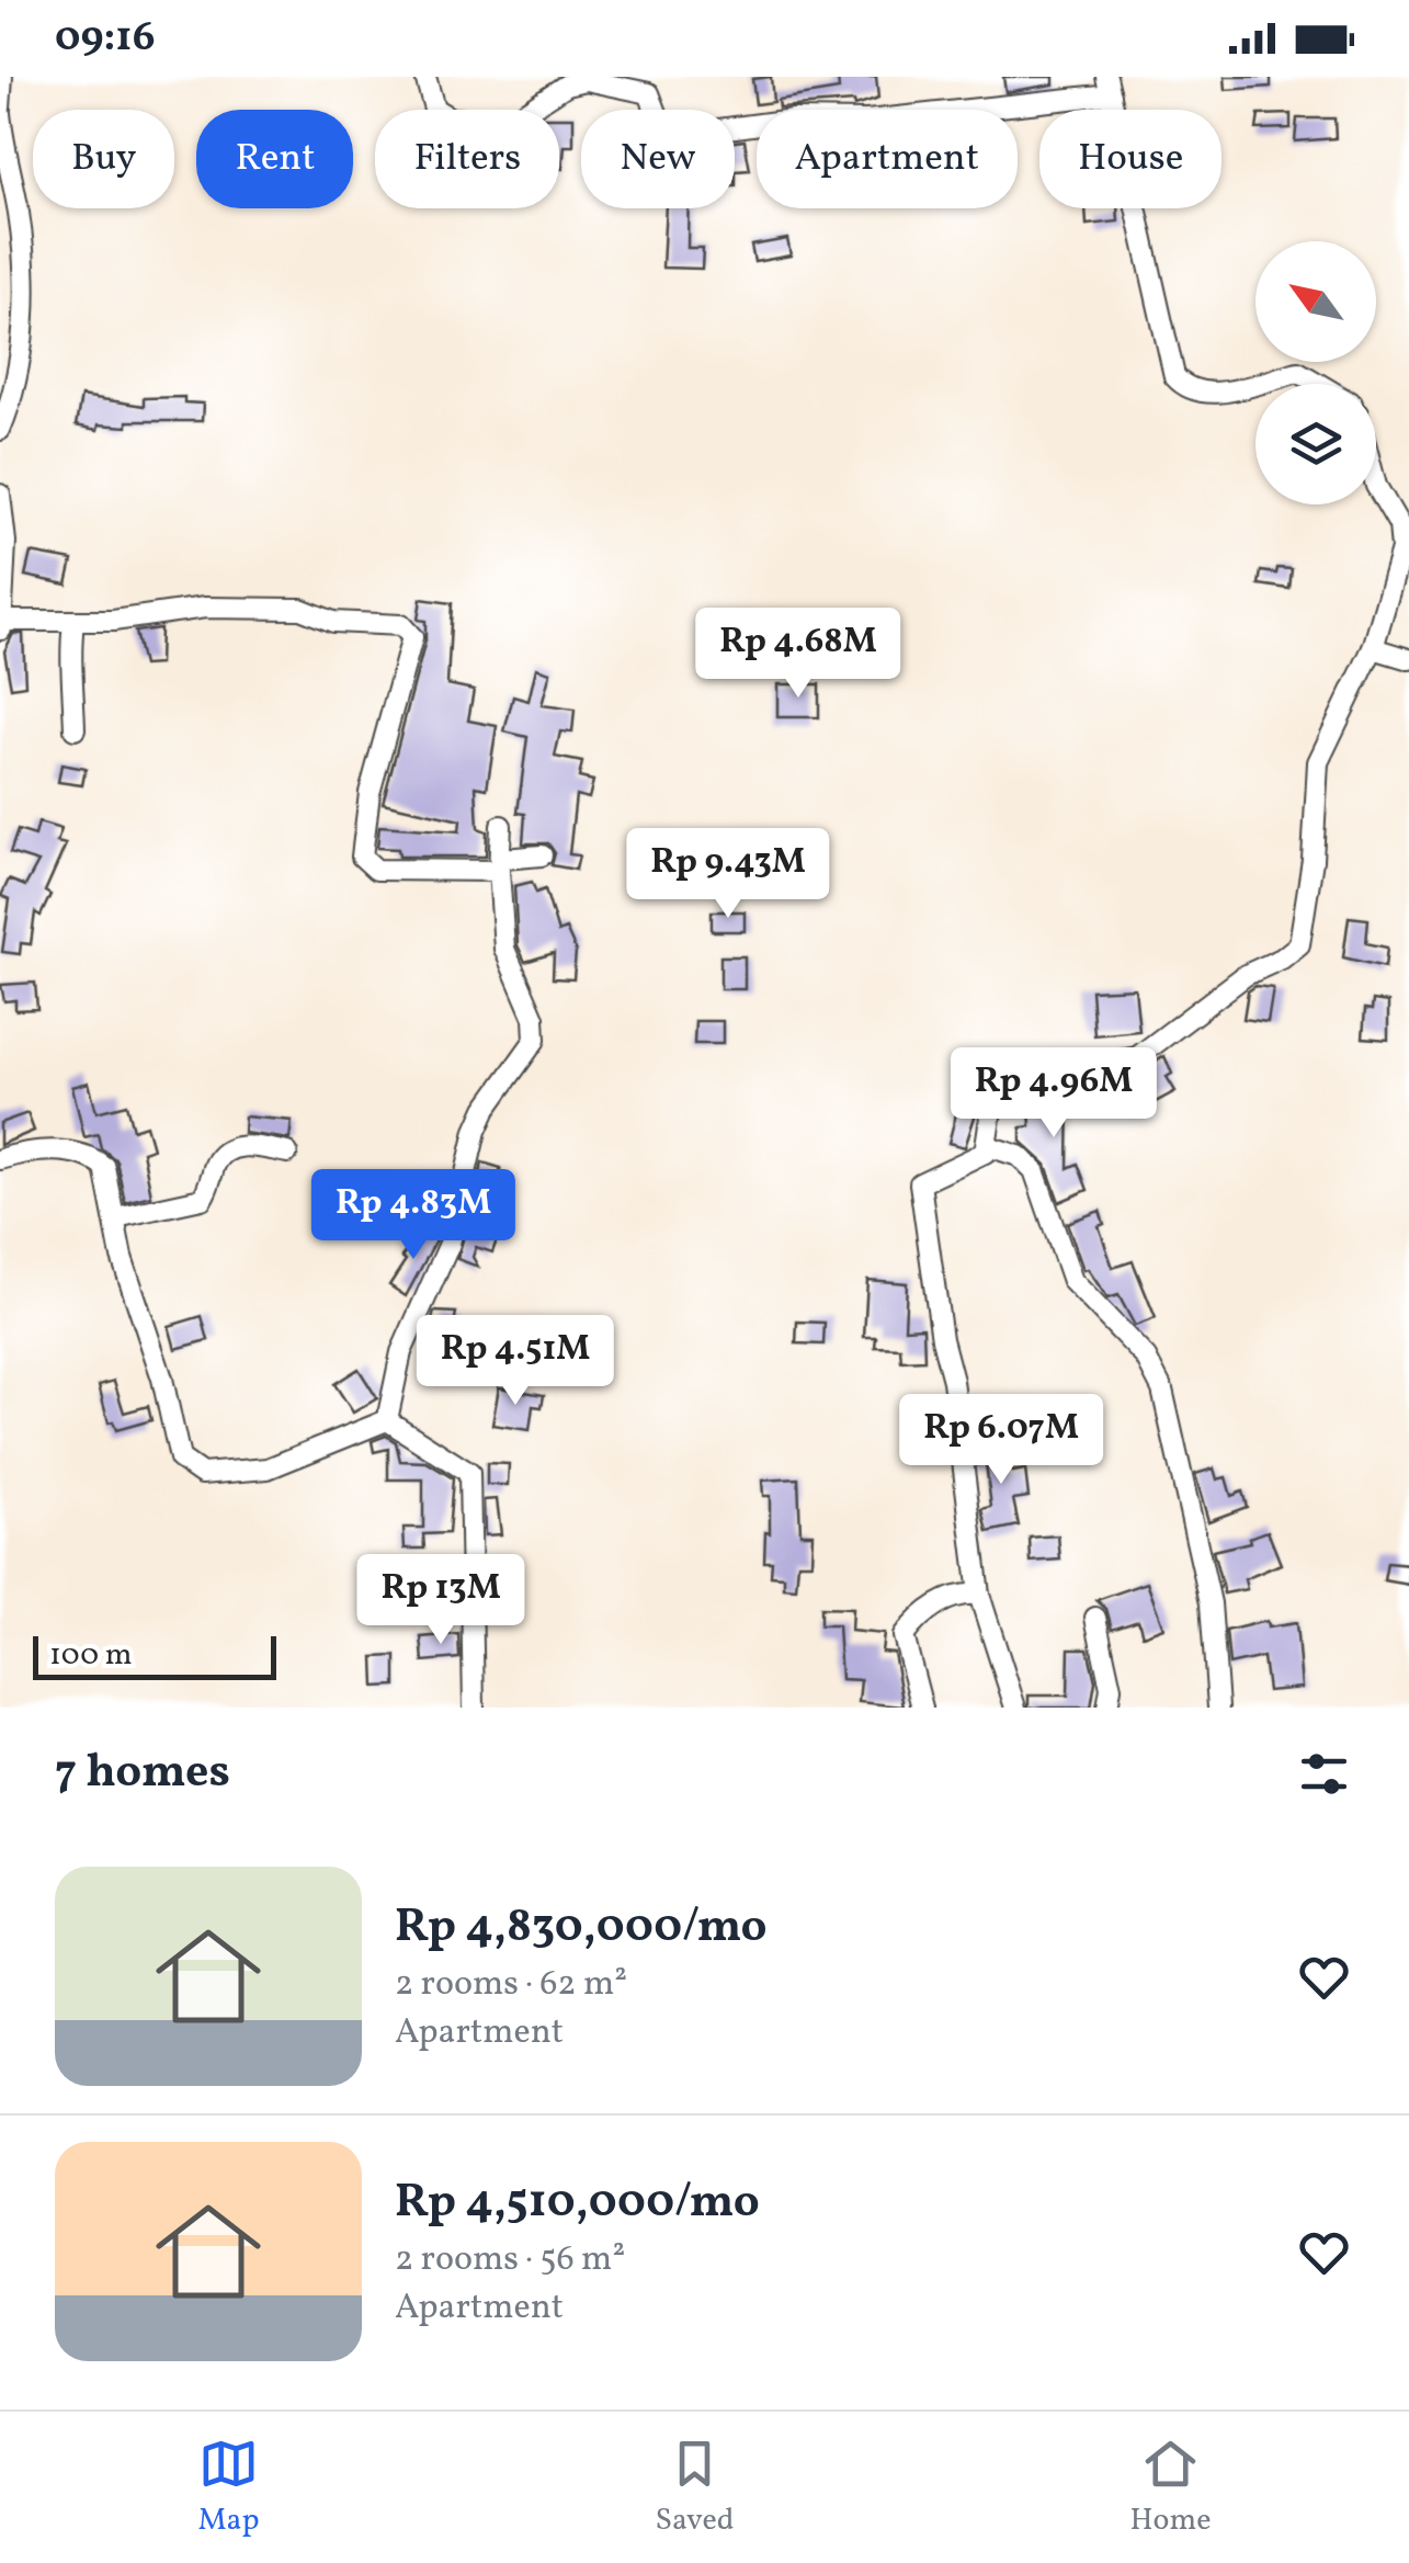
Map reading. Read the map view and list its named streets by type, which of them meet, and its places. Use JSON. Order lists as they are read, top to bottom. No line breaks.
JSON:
{"scale_bar":"100 m","north":"top left","page":{"status":"09:16","chip":["Buy","Rent","Filters","New","Apartment","House"],"price":["Rp 4.68M","Rp 9.43M","Rp 4.96M","Rp 4.83M","Rp 4.51M","Rp 6.07M","Rp 13M"],"scale":"100 m","heading":"7 homes","list":[{"name":"Rp 4,830,000/mo","note":"2 rooms · 62 m² · Apartment"},{"name":"Rp 4,510,000/mo","note":"2 rooms · 56 m² · Apartment"}],"tabs":["Map","Saved","Home"]}}
